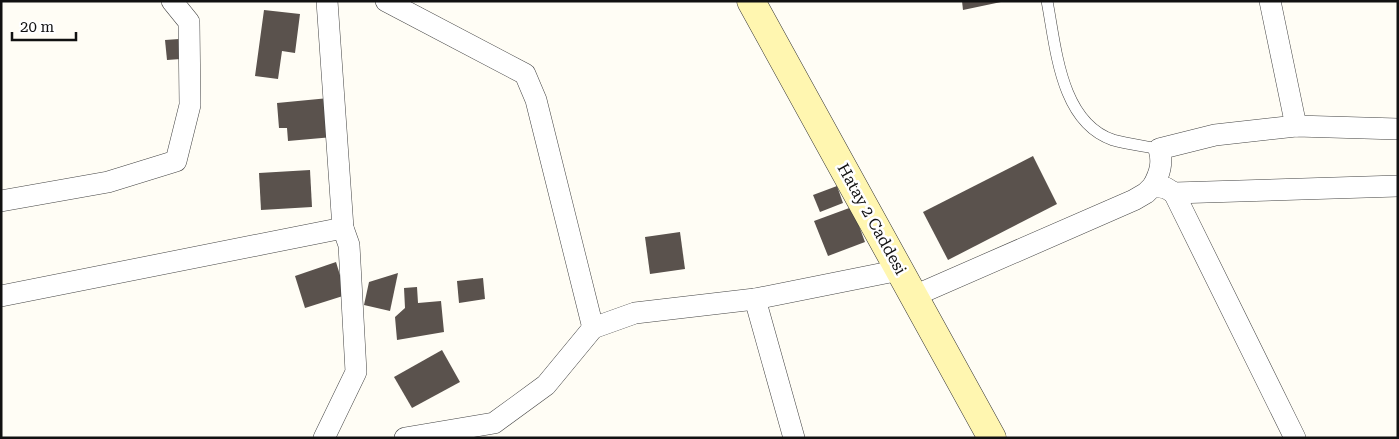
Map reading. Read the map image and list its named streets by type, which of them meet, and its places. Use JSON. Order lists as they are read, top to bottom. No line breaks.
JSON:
{"streets":{"street":["Hatay 2 Caddesi"]},"scale_bar":"20 m"}
